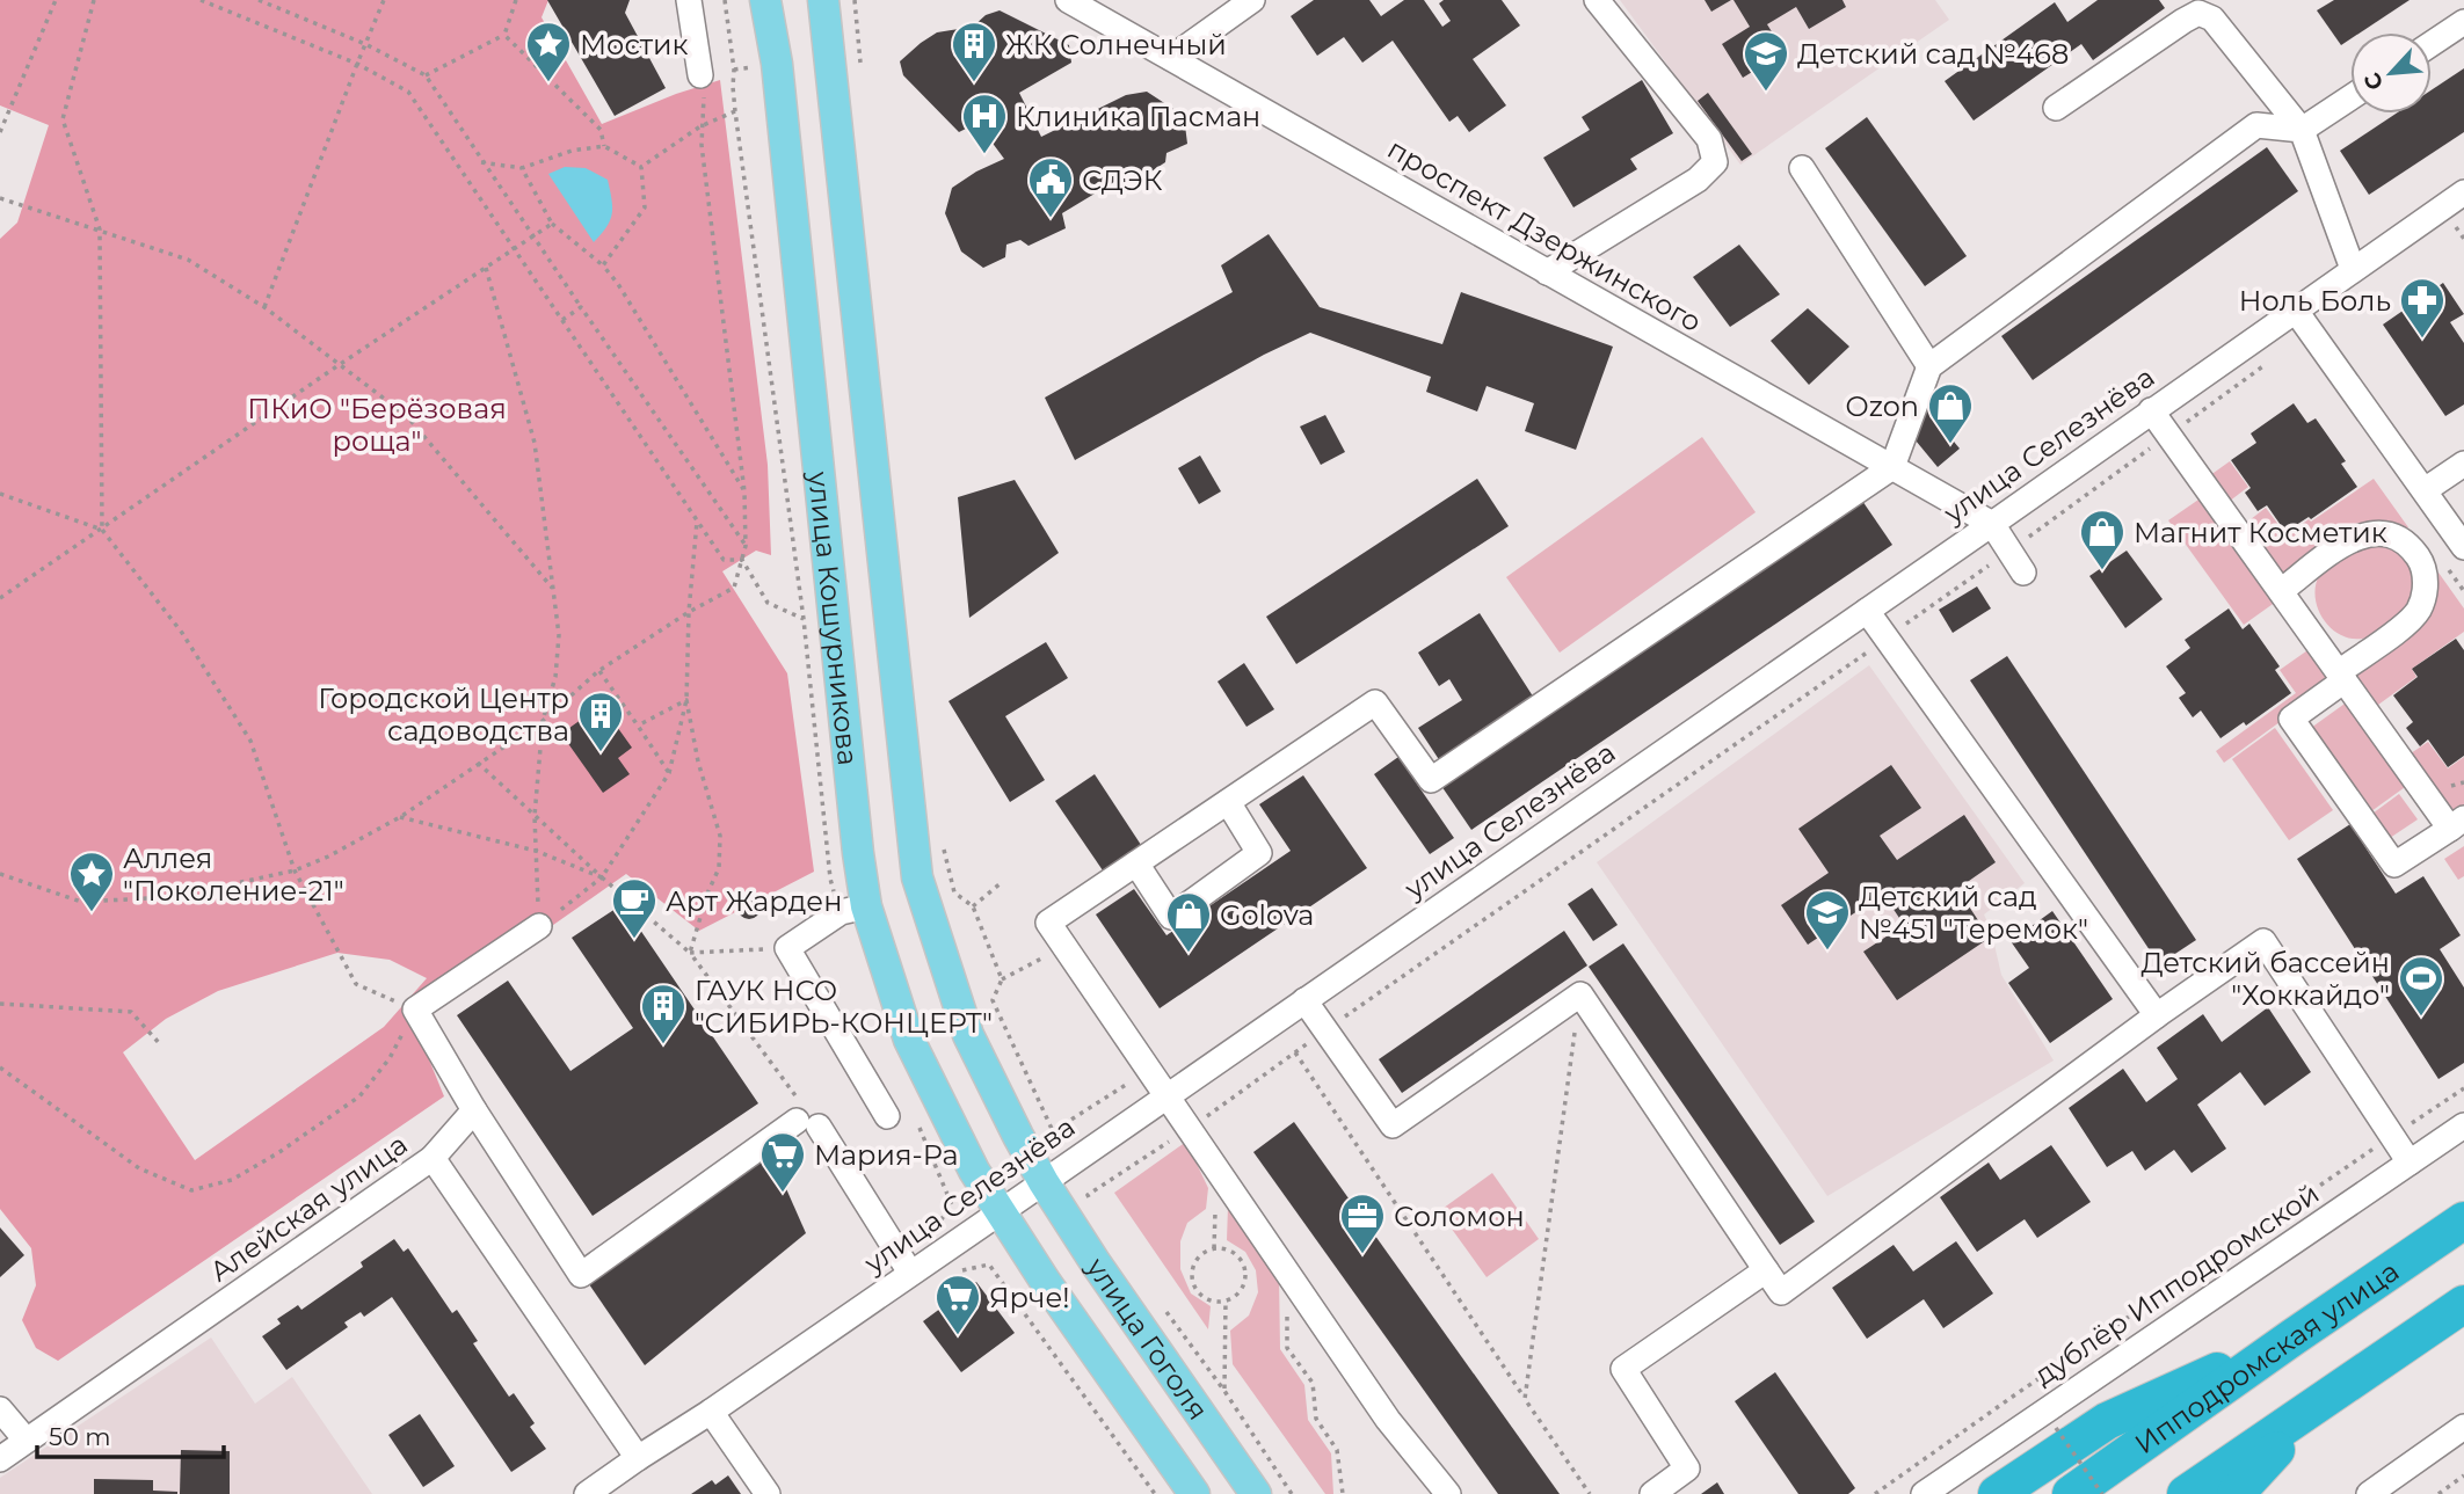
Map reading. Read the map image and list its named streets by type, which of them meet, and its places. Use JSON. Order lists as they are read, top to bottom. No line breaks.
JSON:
{"streets":{"highway":["Ипподромская улица"],"main road":["улица Кошурникова","улица Гоголя"],"street":["проспект Дзержинского","улица Селезнёва","Алейская улица","дублёр Ипподромской"]},"crossings":[["проспект Дзержинского","улица Селезнёва"],["улица Селезнёва","улица Кошурникова"],["улица Селезнёва","Алейская улица"],["улица Селезнёва","улица Гоголя"],["улица Кошурникова","улица Гоголя"]],"parks":["ПКиО \"Берёзовая роща\""],"places":{"place":["Мостик","Аллея \"Поколение-21\""],"building":["ЖК Солнечный","Городской Центр садоводства","ГАУК НСО \"СИБИРЬ-КОНЦЕРТ\""],"school or university":["Детский сад №468","Детский сад №451 \"Теремок\""],"hospital":["Клиника Пасман"],"public building":["СДЭК"],"pharmacy":["Ноль Боль"],"shop":["Ozon","Магнит Косметик","Golova"],"cafe":["Арт Жарден"],"sports":["Детский бассейн \"Хоккайдо\""],"supermarket":["Мария-Ра","Ярче!"],"office":["Соломон"]},"scale_bar":"50 m","north":"bottom left"}
